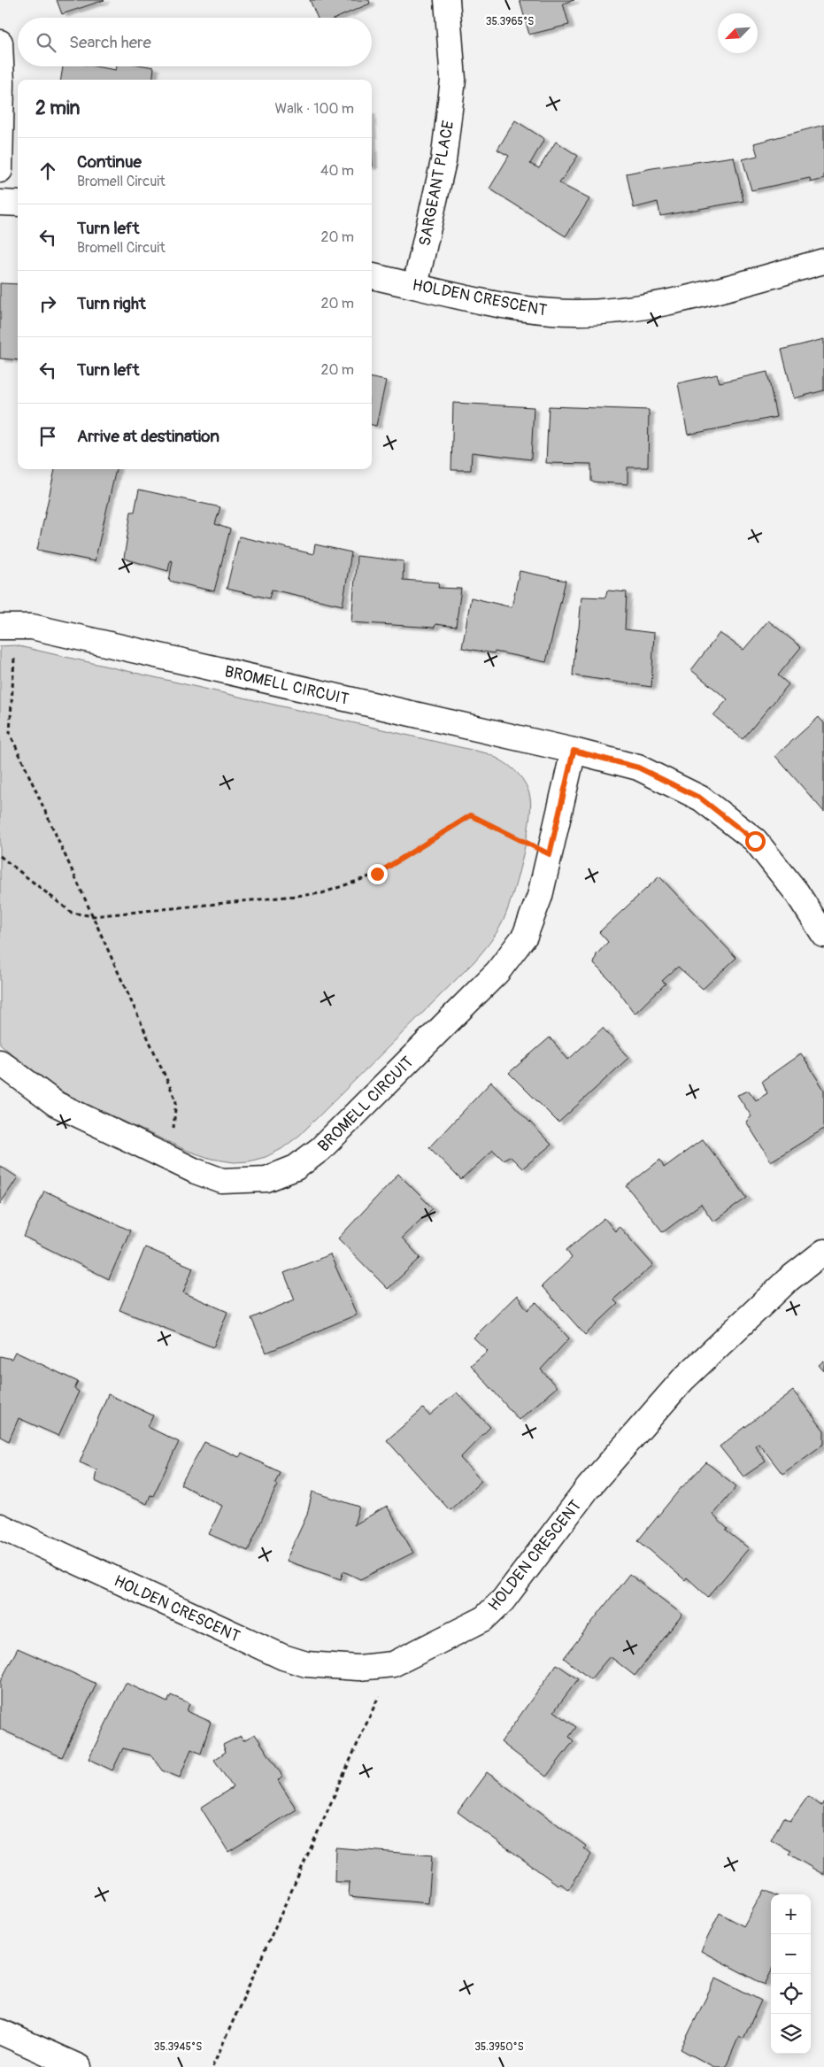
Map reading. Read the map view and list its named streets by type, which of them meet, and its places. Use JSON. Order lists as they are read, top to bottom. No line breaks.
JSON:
{"streets":{"street":["SARGEANT PLACE","HOLDEN CRESCENT","BROMELL CIRCUIT"]},"crossings":[["SARGEANT PLACE","HOLDEN CRESCENT"]],"north":"bottom left","page":{"search":"Search here","heading":["2 min","Walk · 100 m"],"list":[["Continue","Bromell Circuit","40 m"],["Turn left","Bromell Circuit","20 m"],["Turn right","20 m"],["Turn left","20 m"],"Arrive at destination"],"map_buttons":["+","−"]},"coordinates":["35.3965°S","35.3945°S","35.3950°S"]}
